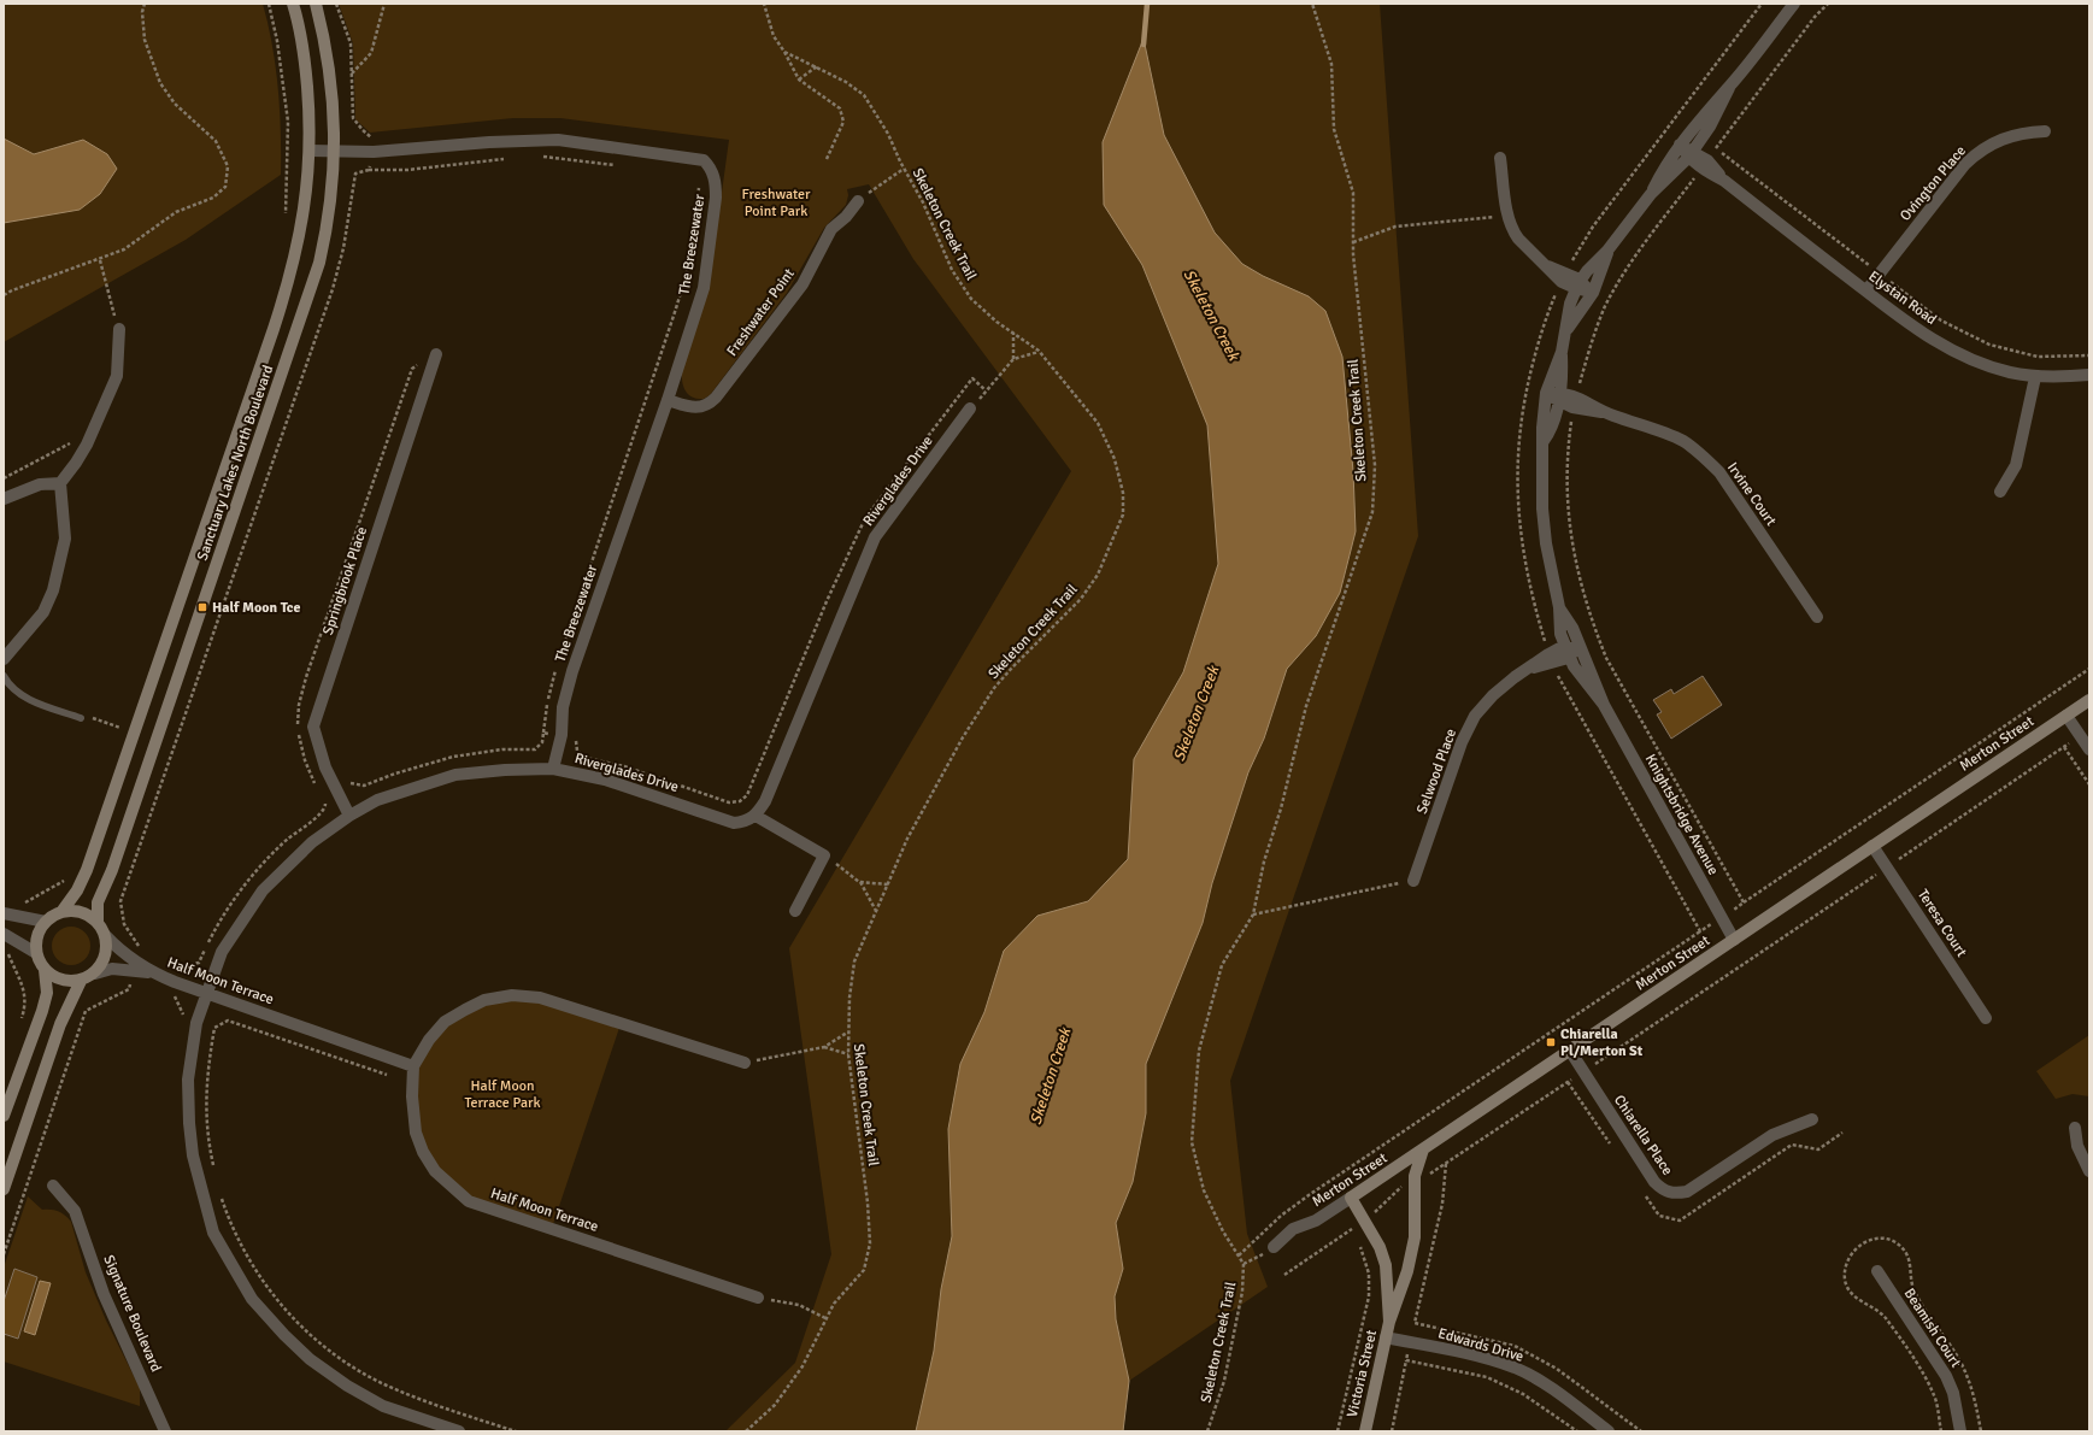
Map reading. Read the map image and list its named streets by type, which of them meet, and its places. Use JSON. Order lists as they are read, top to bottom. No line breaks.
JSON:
{"streets":{"street":["Ovington Place","The Breezewater","Elystan Road","Freshwater Point","Sanctuary Lakes North Boulevard","Riverglades Drive","Irvine Court","Springbrook Place","Merton Street","Selwood Place","Knightsbridge Avenue","Teresa Court","Half Moon Terrace","Chiarella Place","Signature Boulevard","Beamish Court","Edwards Drive","Victoria Street"],"path":["Skeleton Creek Trail"]},"crossings":[["Ovington Place","Elystan Road"],["The Breezewater","Freshwater Point"],["The Breezewater","Sanctuary Lakes North Boulevard"],["The Breezewater","Riverglades Drive"],["Elystan Road","Knightsbridge Avenue"],["Sanctuary Lakes North Boulevard","Half Moon Terrace"],["Riverglades Drive","Springbrook Place"],["Riverglades Drive","Half Moon Terrace"],["Irvine Court","Knightsbridge Avenue"],["Merton Street","Knightsbridge Avenue"],["Merton Street","Teresa Court"],["Merton Street","Chiarella Place"],["Merton Street","Victoria Street"],["Selwood Place","Knightsbridge Avenue"],["Edwards Drive","Victoria Street"]],"water":["Skeleton Creek"],"parks":["Freshwater Point Park","Half Moon Terrace Park"],"places":{"transit":["Half Moon Tce","Chiarella Pl/Merton St"]}}
